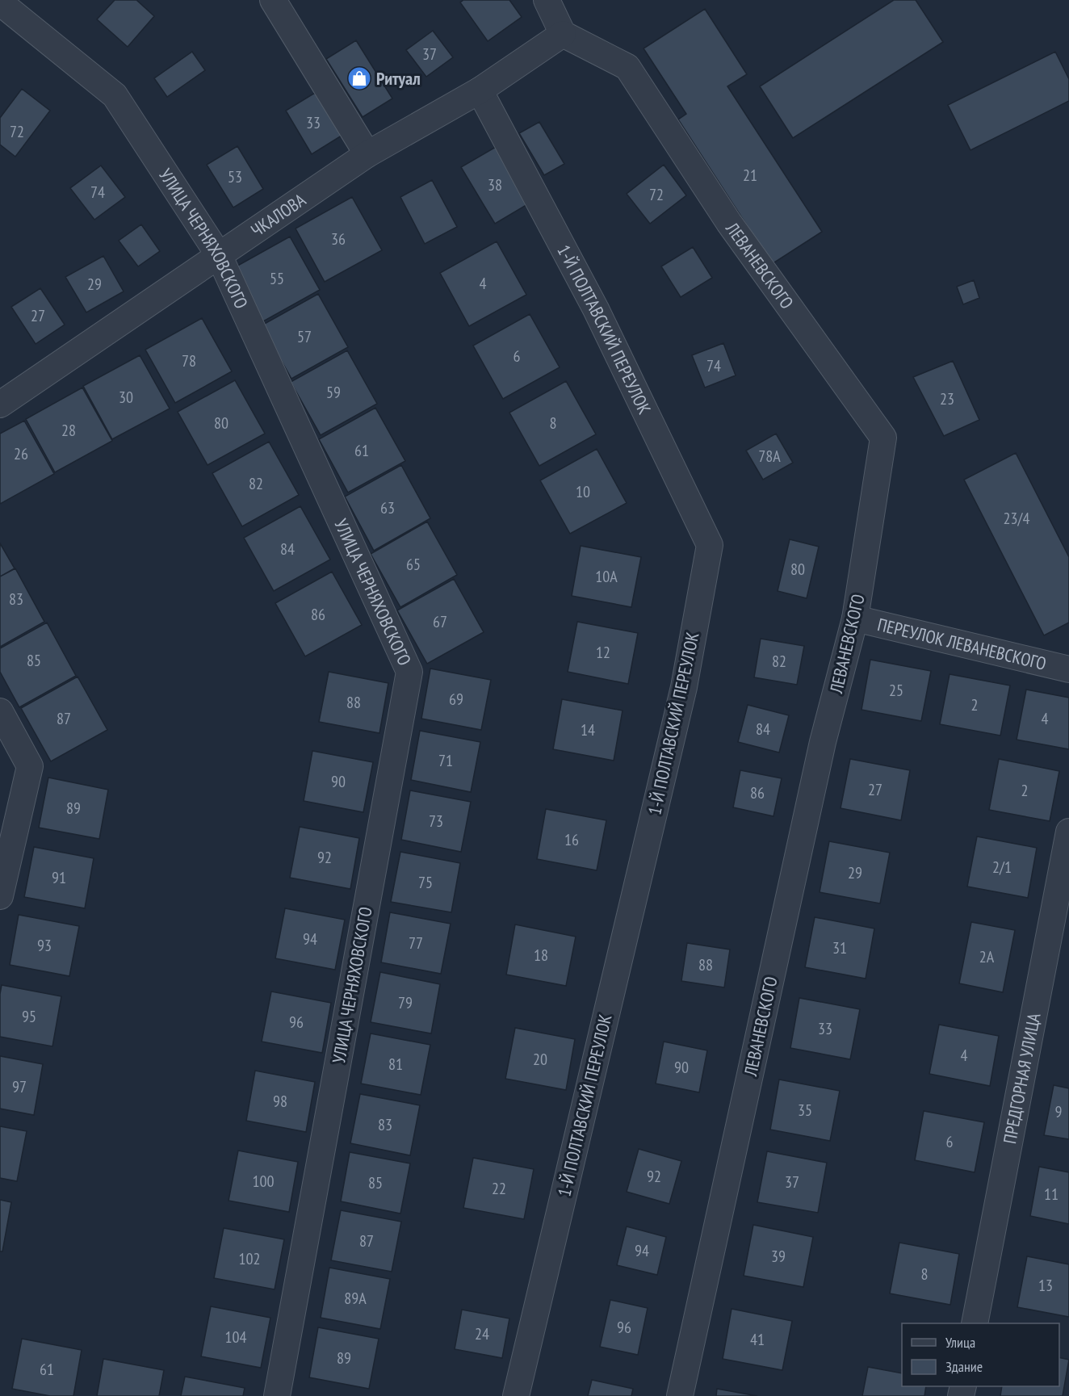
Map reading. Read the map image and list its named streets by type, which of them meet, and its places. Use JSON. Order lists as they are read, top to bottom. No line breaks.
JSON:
{"streets":{"street":["ЧКАЛОВА","УЛИЦА ЧЕРНЯХОВСКОГО","ЛЕВАНЕВСКОГО","1-Й ПОЛТАВСКИЙ ПЕРЕУЛОК","ПЕРЕУЛОК ЛЕВАНЕВСКОГО","ПРЕДГОРНАЯ УЛИЦА"]},"crossings":[["ЧКАЛОВА","УЛИЦА ЧЕРНЯХОВСКОГО"],["ЧКАЛОВА","ЛЕВАНЕВСКОГО"],["ЧКАЛОВА","1-Й ПОЛТАВСКИЙ ПЕРЕУЛОК"],["ЛЕВАНЕВСКОГО","ПЕРЕУЛОК ЛЕВАНЕВСКОГО"]],"places":{"shop":["Ритуал"]},"house_numbers":["37","33","72","21","53","38","74","72","36","55","4","29","27","57","6","78","74","59","30","23","80","8","28","61","26","78А","82","10","63","23/4","84","65","80","10А","83","86","67","12","85","82","25","69","88","2","87","4","84","14","71","90","27","2","86","89","73","16","92","2/1","29","91","75","94","77","93","31","18","2А","88","79","95","96","33","4","20","81","90","97","98","35","9","83","6","92","100","37","85","22","11","87","94","39","102","8","13","89А","96","24","104","41","89","61"],"legend":["Улица","Здание"]}
